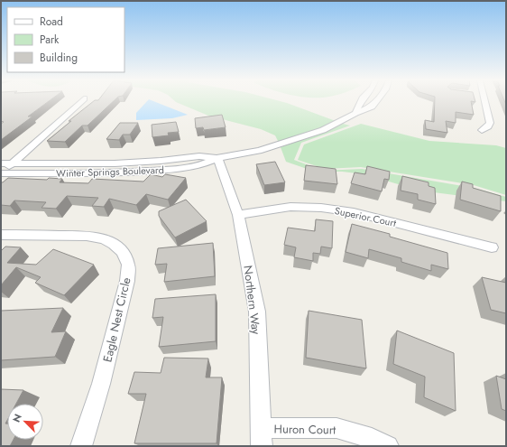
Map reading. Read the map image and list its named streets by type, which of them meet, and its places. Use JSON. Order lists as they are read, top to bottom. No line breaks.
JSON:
{"streets":{"street":["Winter Springs Boulevard","Superior Court","Northern Way","Eagle Nest Circle","Huron Court"]},"crossings":[["Winter Springs Boulevard","Northern Way"],["Superior Court","Northern Way"],["Northern Way","Huron Court"]],"legend":["Road","Park","Building"],"north":"top left"}
